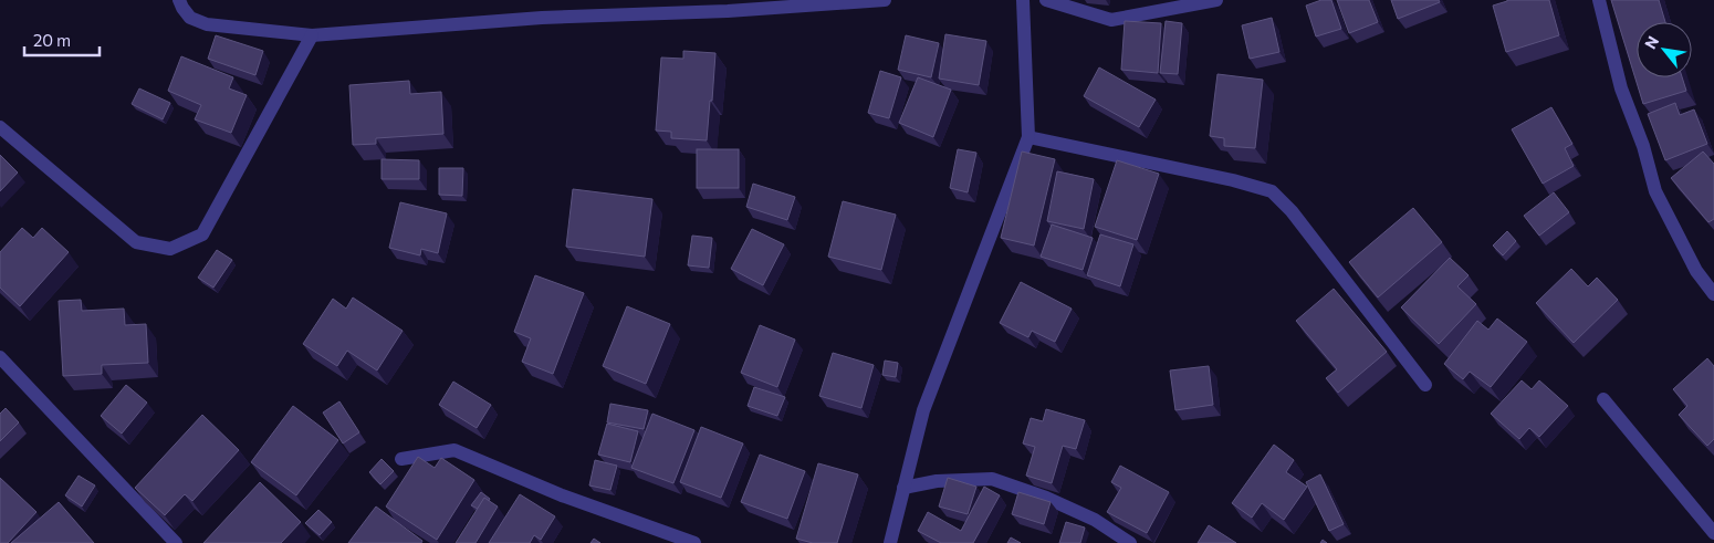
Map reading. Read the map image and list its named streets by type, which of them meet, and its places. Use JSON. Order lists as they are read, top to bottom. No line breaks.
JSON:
{"scale_bar":"20 m","north":"top left"}
